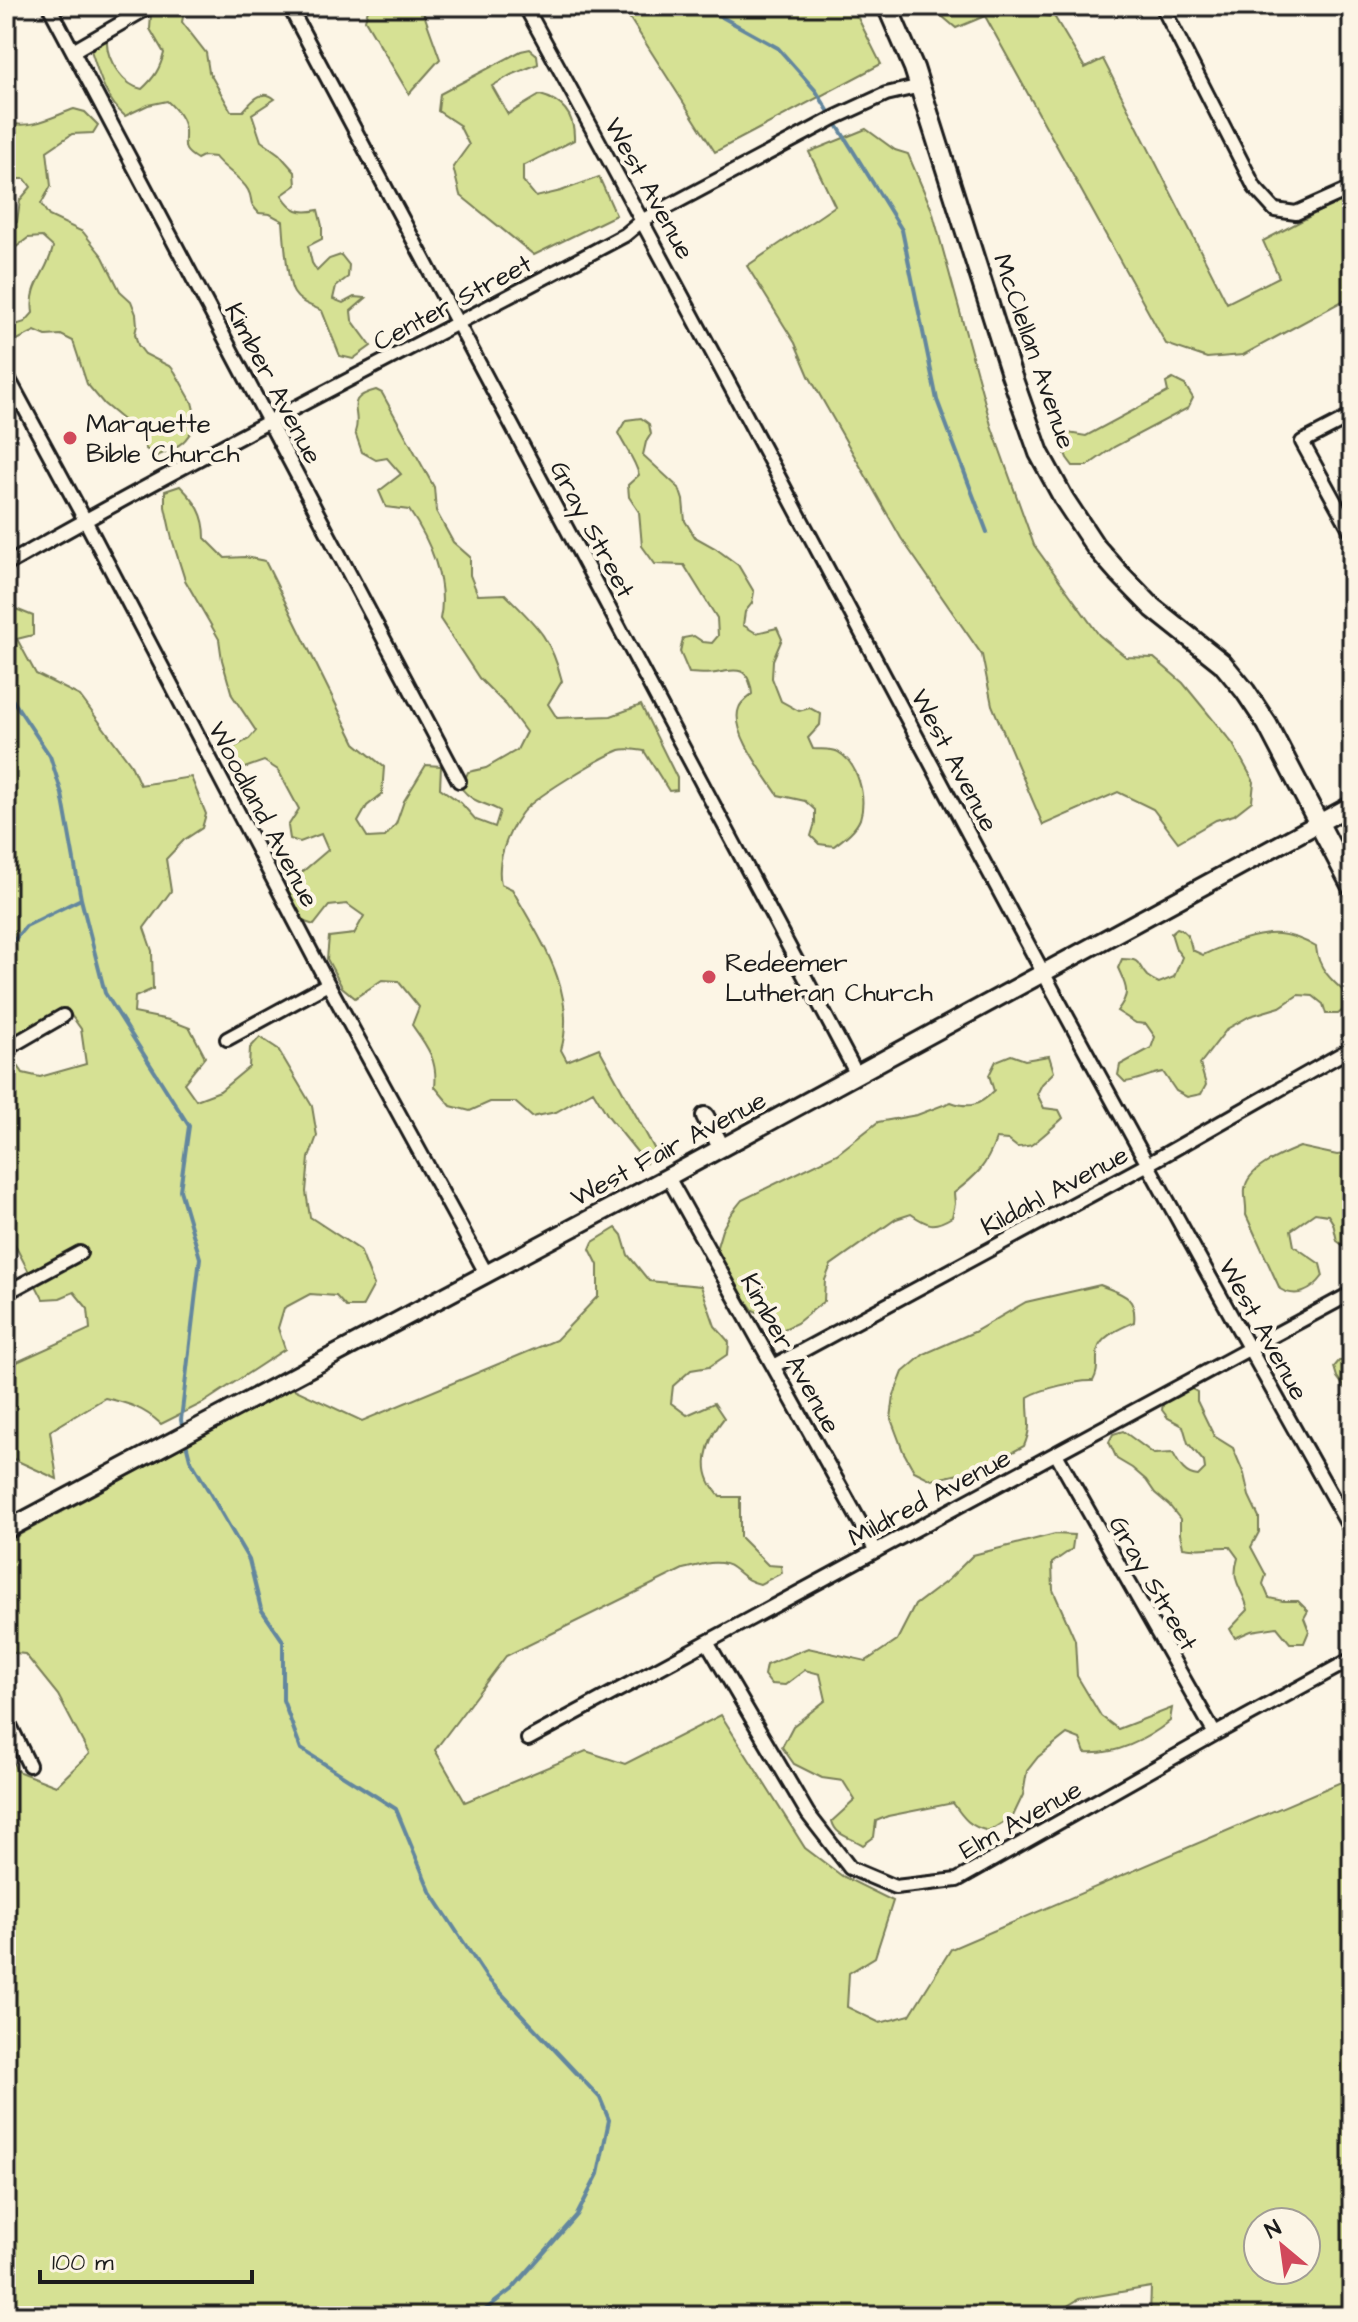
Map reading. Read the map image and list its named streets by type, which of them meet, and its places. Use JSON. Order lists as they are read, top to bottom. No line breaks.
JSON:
{"streets":{"main road":["McClellan Avenue"],"street":["West Avenue","Center Street","Kimber Avenue","Gray Street","Woodland Avenue","West Fair Avenue","Kildahl Avenue","Mildred Avenue","Elm Avenue"]},"crossings":[["West Avenue","Center Street"],["West Avenue","West Fair Avenue"],["West Avenue","Kildahl Avenue"],["West Avenue","Mildred Avenue"],["Center Street","McClellan Avenue"],["Center Street","Kimber Avenue"],["Center Street","Gray Street"],["Center Street","Woodland Avenue"],["McClellan Avenue","West Fair Avenue"],["Kimber Avenue","West Fair Avenue"],["Kimber Avenue","Kildahl Avenue"],["Kimber Avenue","Mildred Avenue"],["Gray Street","West Fair Avenue"],["Gray Street","Mildred Avenue"],["Gray Street","Elm Avenue"],["Woodland Avenue","West Fair Avenue"],["Mildred Avenue","Elm Avenue"]],"places":["Marquette Bible Church","Redeemer Lutheran Church"],"scale_bar":"100 m","north":"top left"}
